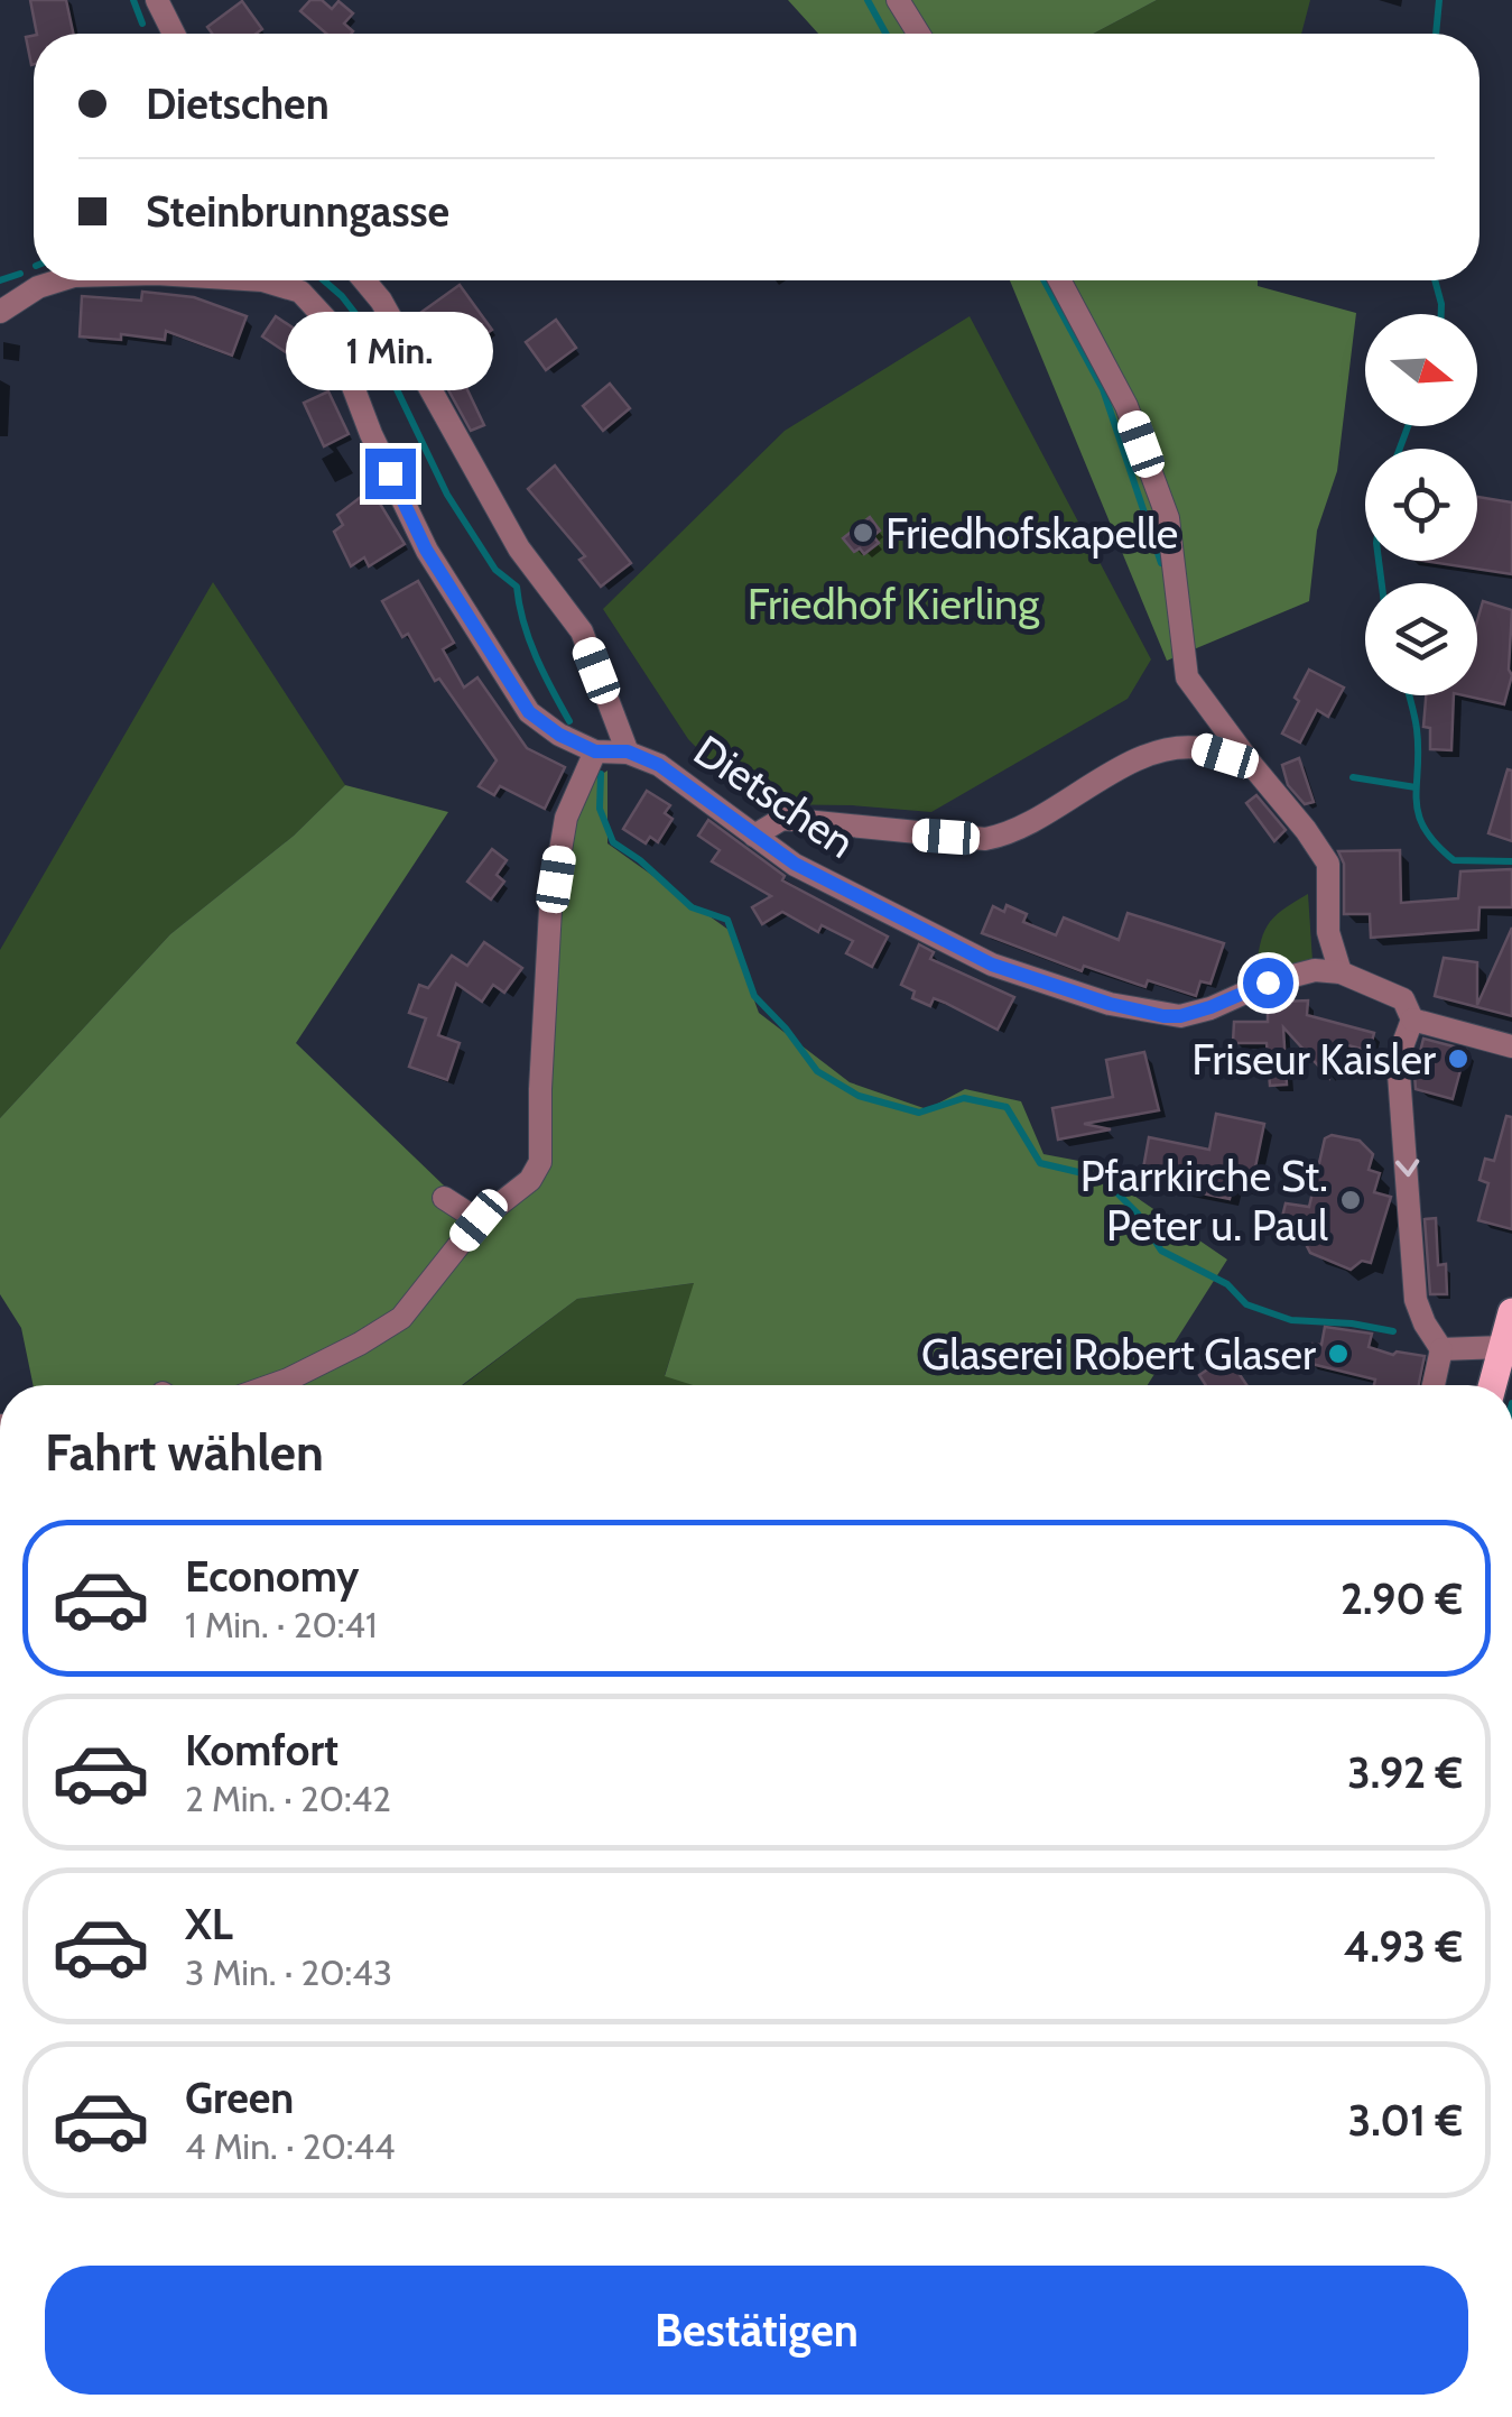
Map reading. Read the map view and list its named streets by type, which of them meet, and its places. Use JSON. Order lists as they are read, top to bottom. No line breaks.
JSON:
{"streets":{"street":["Dietschen"]},"parks":["Friedhof Kierling"],"places":["Friedhofskapelle","Friseur Kaisler","Pfarrkirche St. Peter u. Paul","Glaserei Robert Glaser"],"north":"right","page":{"banner":["Dietschen","Steinbrunngasse"],"bubble":"1 Min.","heading":"Fahrt wählen","list":[{"name":"Economy","note":"1 Min. · 20:41","value":"2.90 €"},{"name":"Komfort","note":"2 Min. · 20:42","value":"3.92 €"},{"name":"XL","note":"3 Min. · 20:43","value":"4.93 €"},{"name":"Green","note":"4 Min. · 20:44","value":"3.01 €"}],"buttons":"Bestätigen"}}
